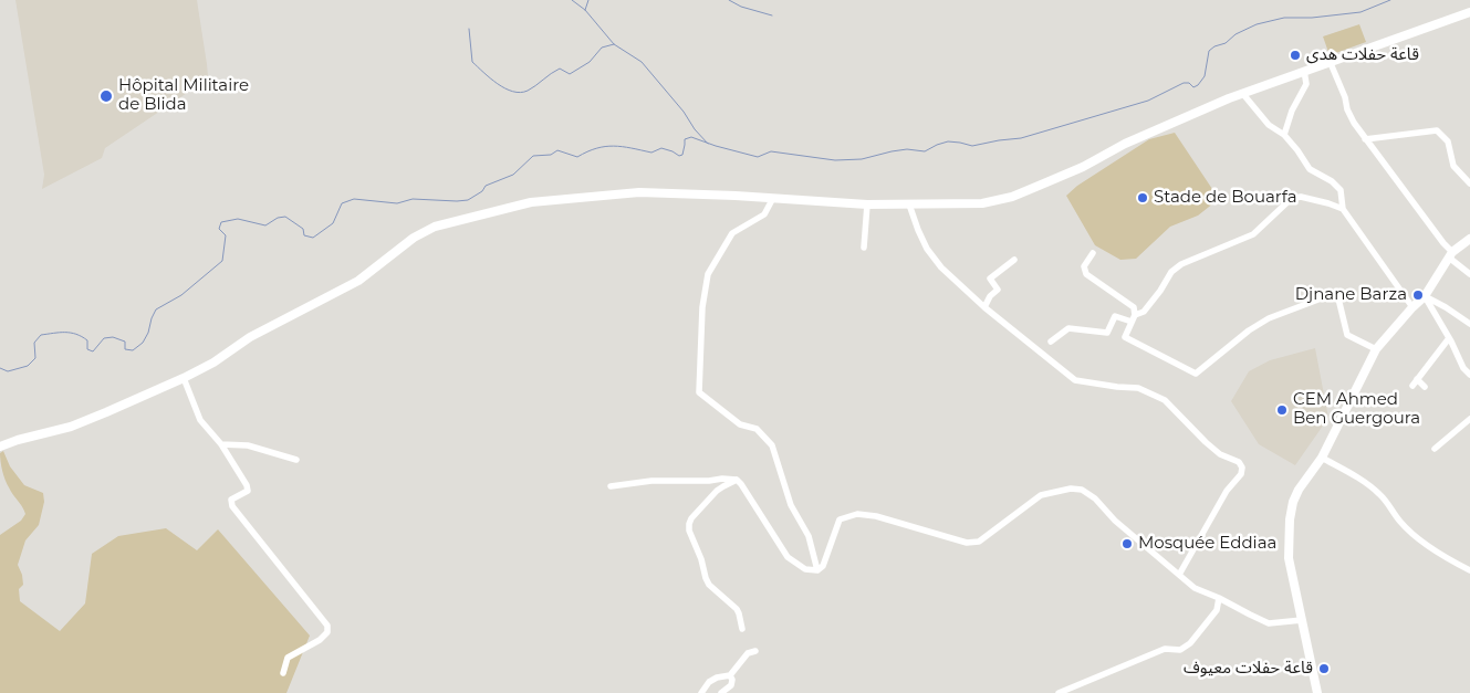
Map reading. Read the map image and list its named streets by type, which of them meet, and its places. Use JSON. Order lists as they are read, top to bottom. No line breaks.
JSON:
{"places":["قاعة حفلات هدى","Hôpital Militaire de Blida","Stade de Bouarfa","Djnane Barza","CEM Ahmed Ben Guergoura","Mosquée Eddiaa","قاعة حفلات معيوف"]}
